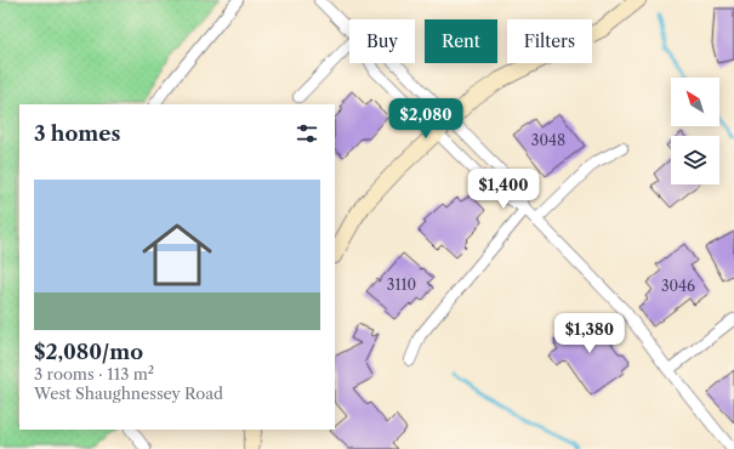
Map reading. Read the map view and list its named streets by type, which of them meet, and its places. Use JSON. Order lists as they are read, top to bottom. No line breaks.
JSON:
{"house_numbers":["3048","3110","3046"],"north":"top left","page":{"chip":["Buy","Rent","Filters"],"price":["$2,080","$1,400","$1,380"],"heading":"3 homes","list":[{"name":"$2,080/mo","note":"3 rooms · 113 m² · West Shaughnessey Road"}]}}
